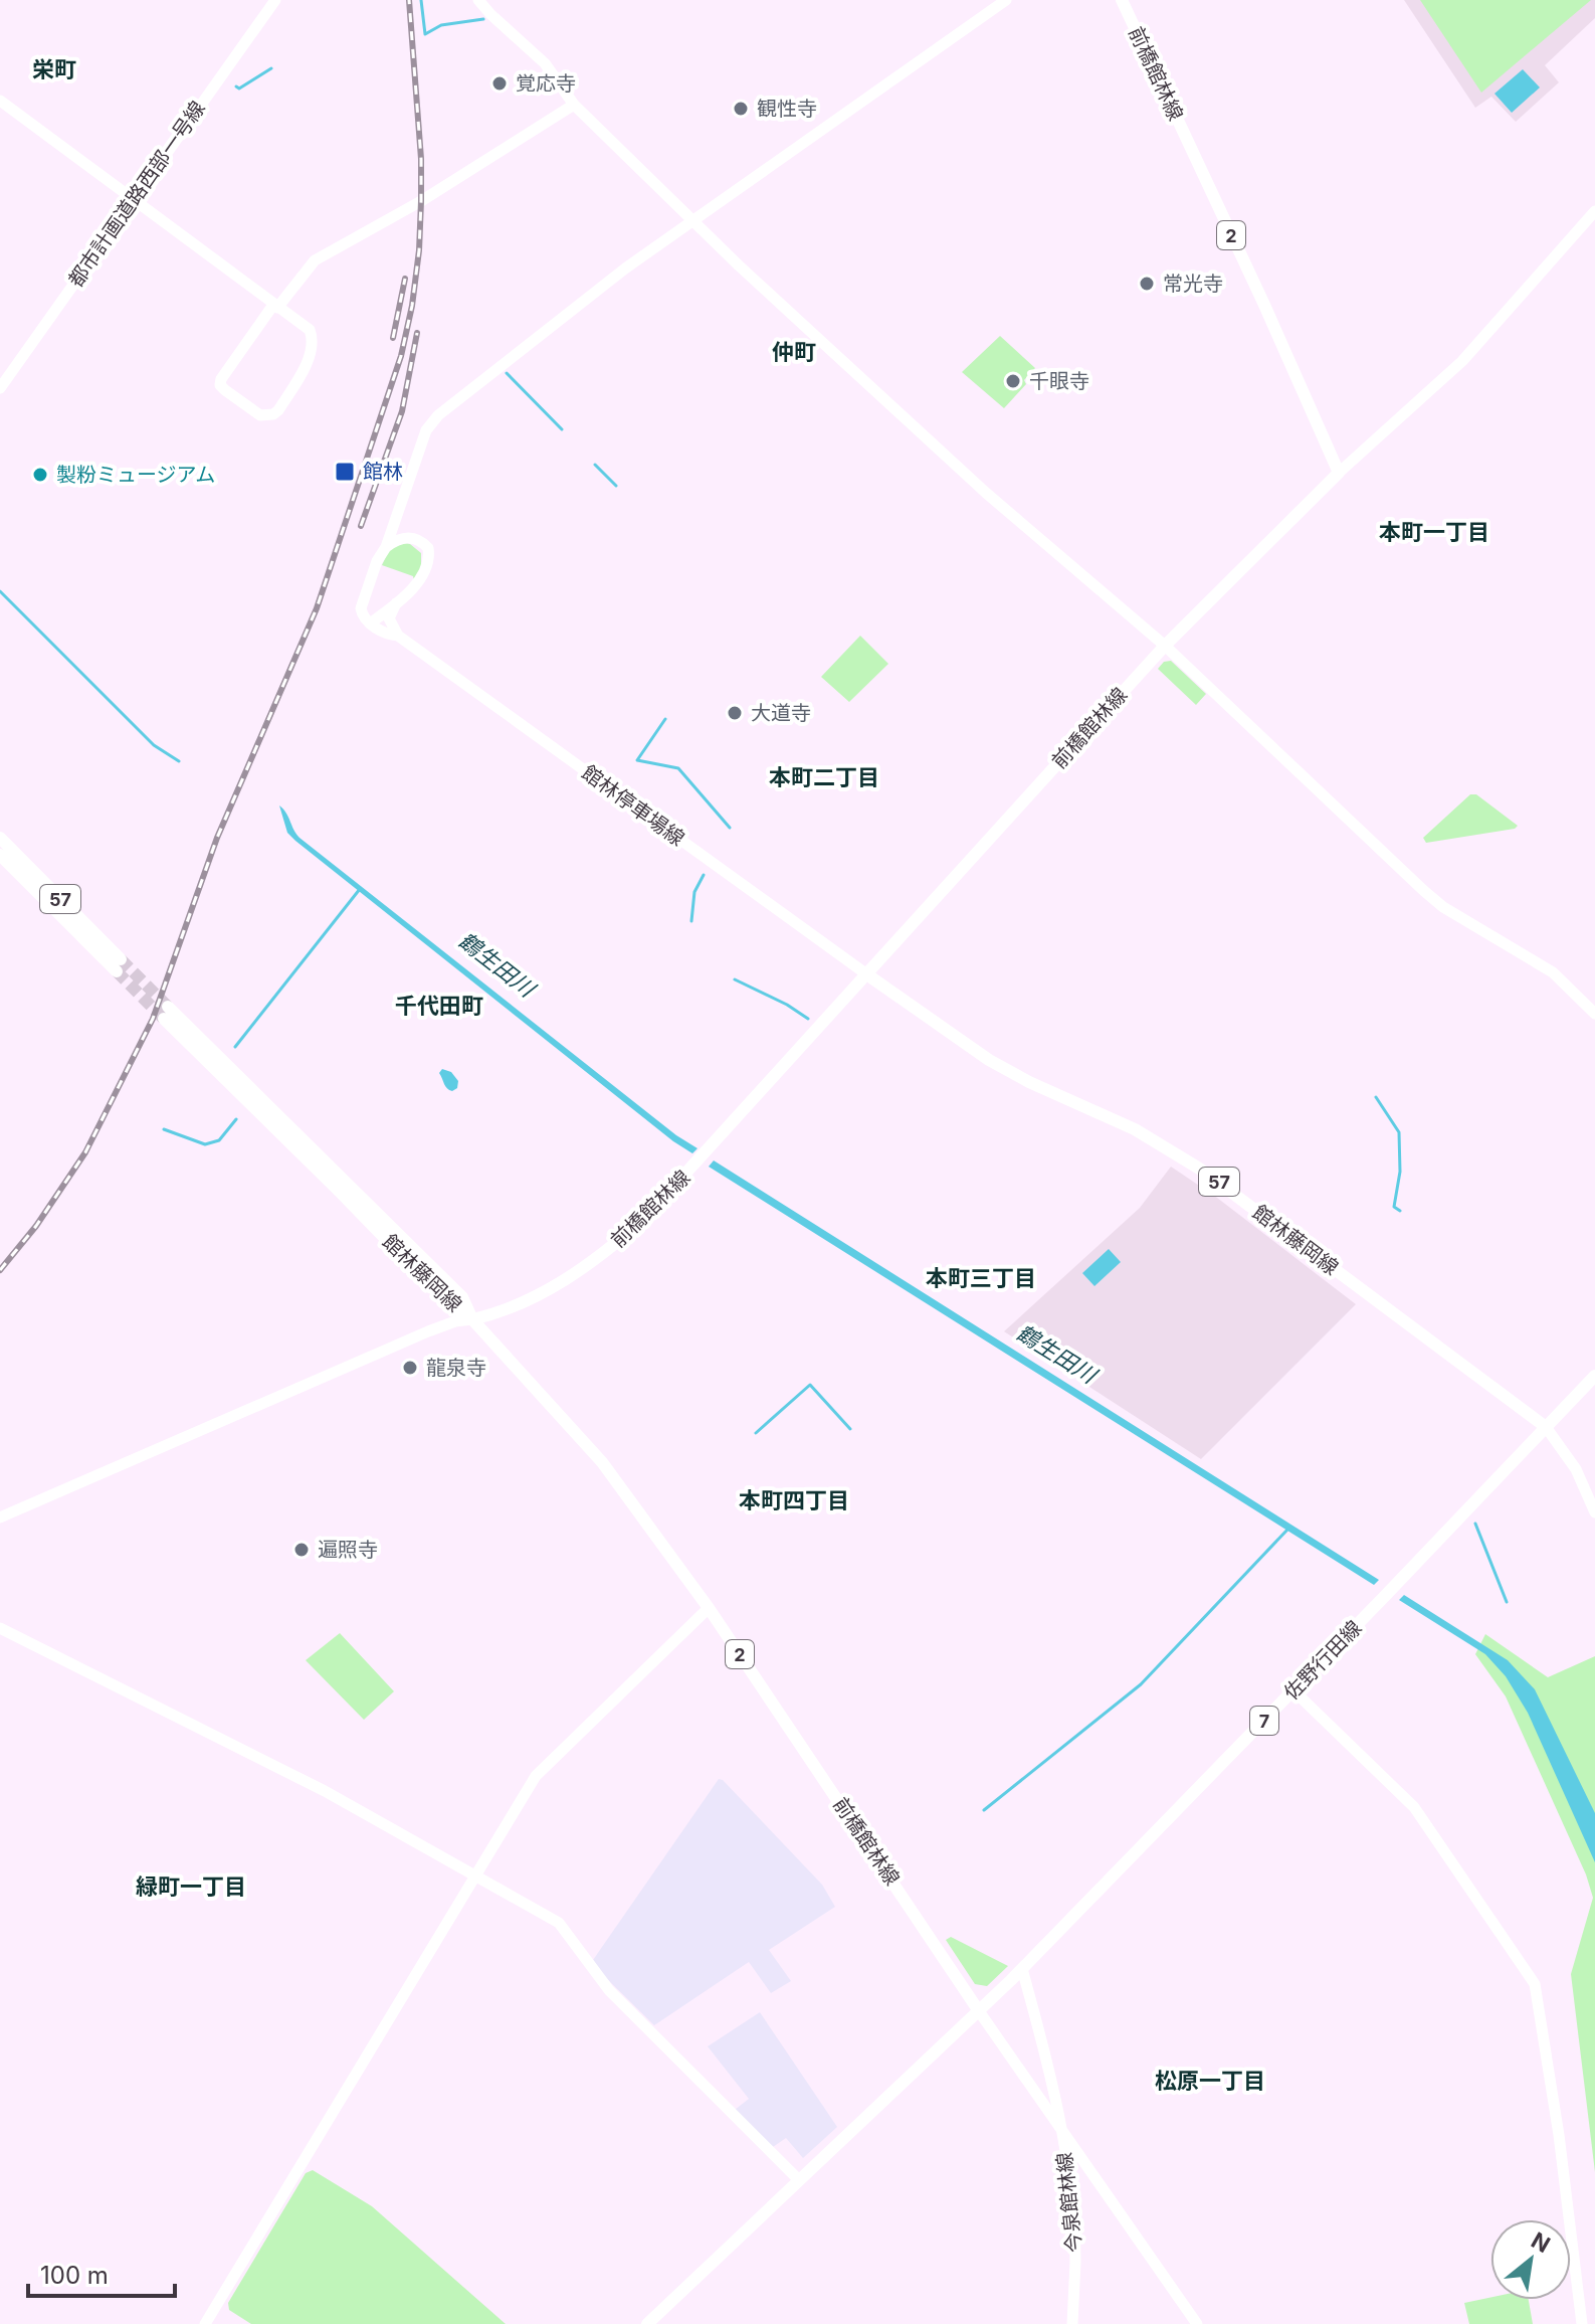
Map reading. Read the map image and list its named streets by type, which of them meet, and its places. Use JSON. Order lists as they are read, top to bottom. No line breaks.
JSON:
{"streets":{"main road":["前橋館林線","2","57","館林藤岡線","佐野行田線","7"],"street":["都市計画道路西部一号線","館林停車場線","今泉館林線"]},"crossings":[["前橋館林線","館林停車場線"],["前橋館林線","館林藤岡線"],["前橋館林線","佐野行田線"],["前橋館林線","今泉館林線"],["館林停車場線","館林藤岡線"],["館林藤岡線","佐野行田線"],["佐野行田線","今泉館林線"]],"districts":["栄町","仲町","本町一丁目","本町二丁目","千代田町","本町三丁目","本町四丁目","緑町一丁目","松原一丁目"],"water":["鶴生田川"],"places":{"other":["覚応寺","観性寺","常光寺","千眼寺","製粉ミュージアム","大道寺","龍泉寺","遍照寺"],"transit":["館林"]},"scale_bar":"100 m","north":"top right"}
